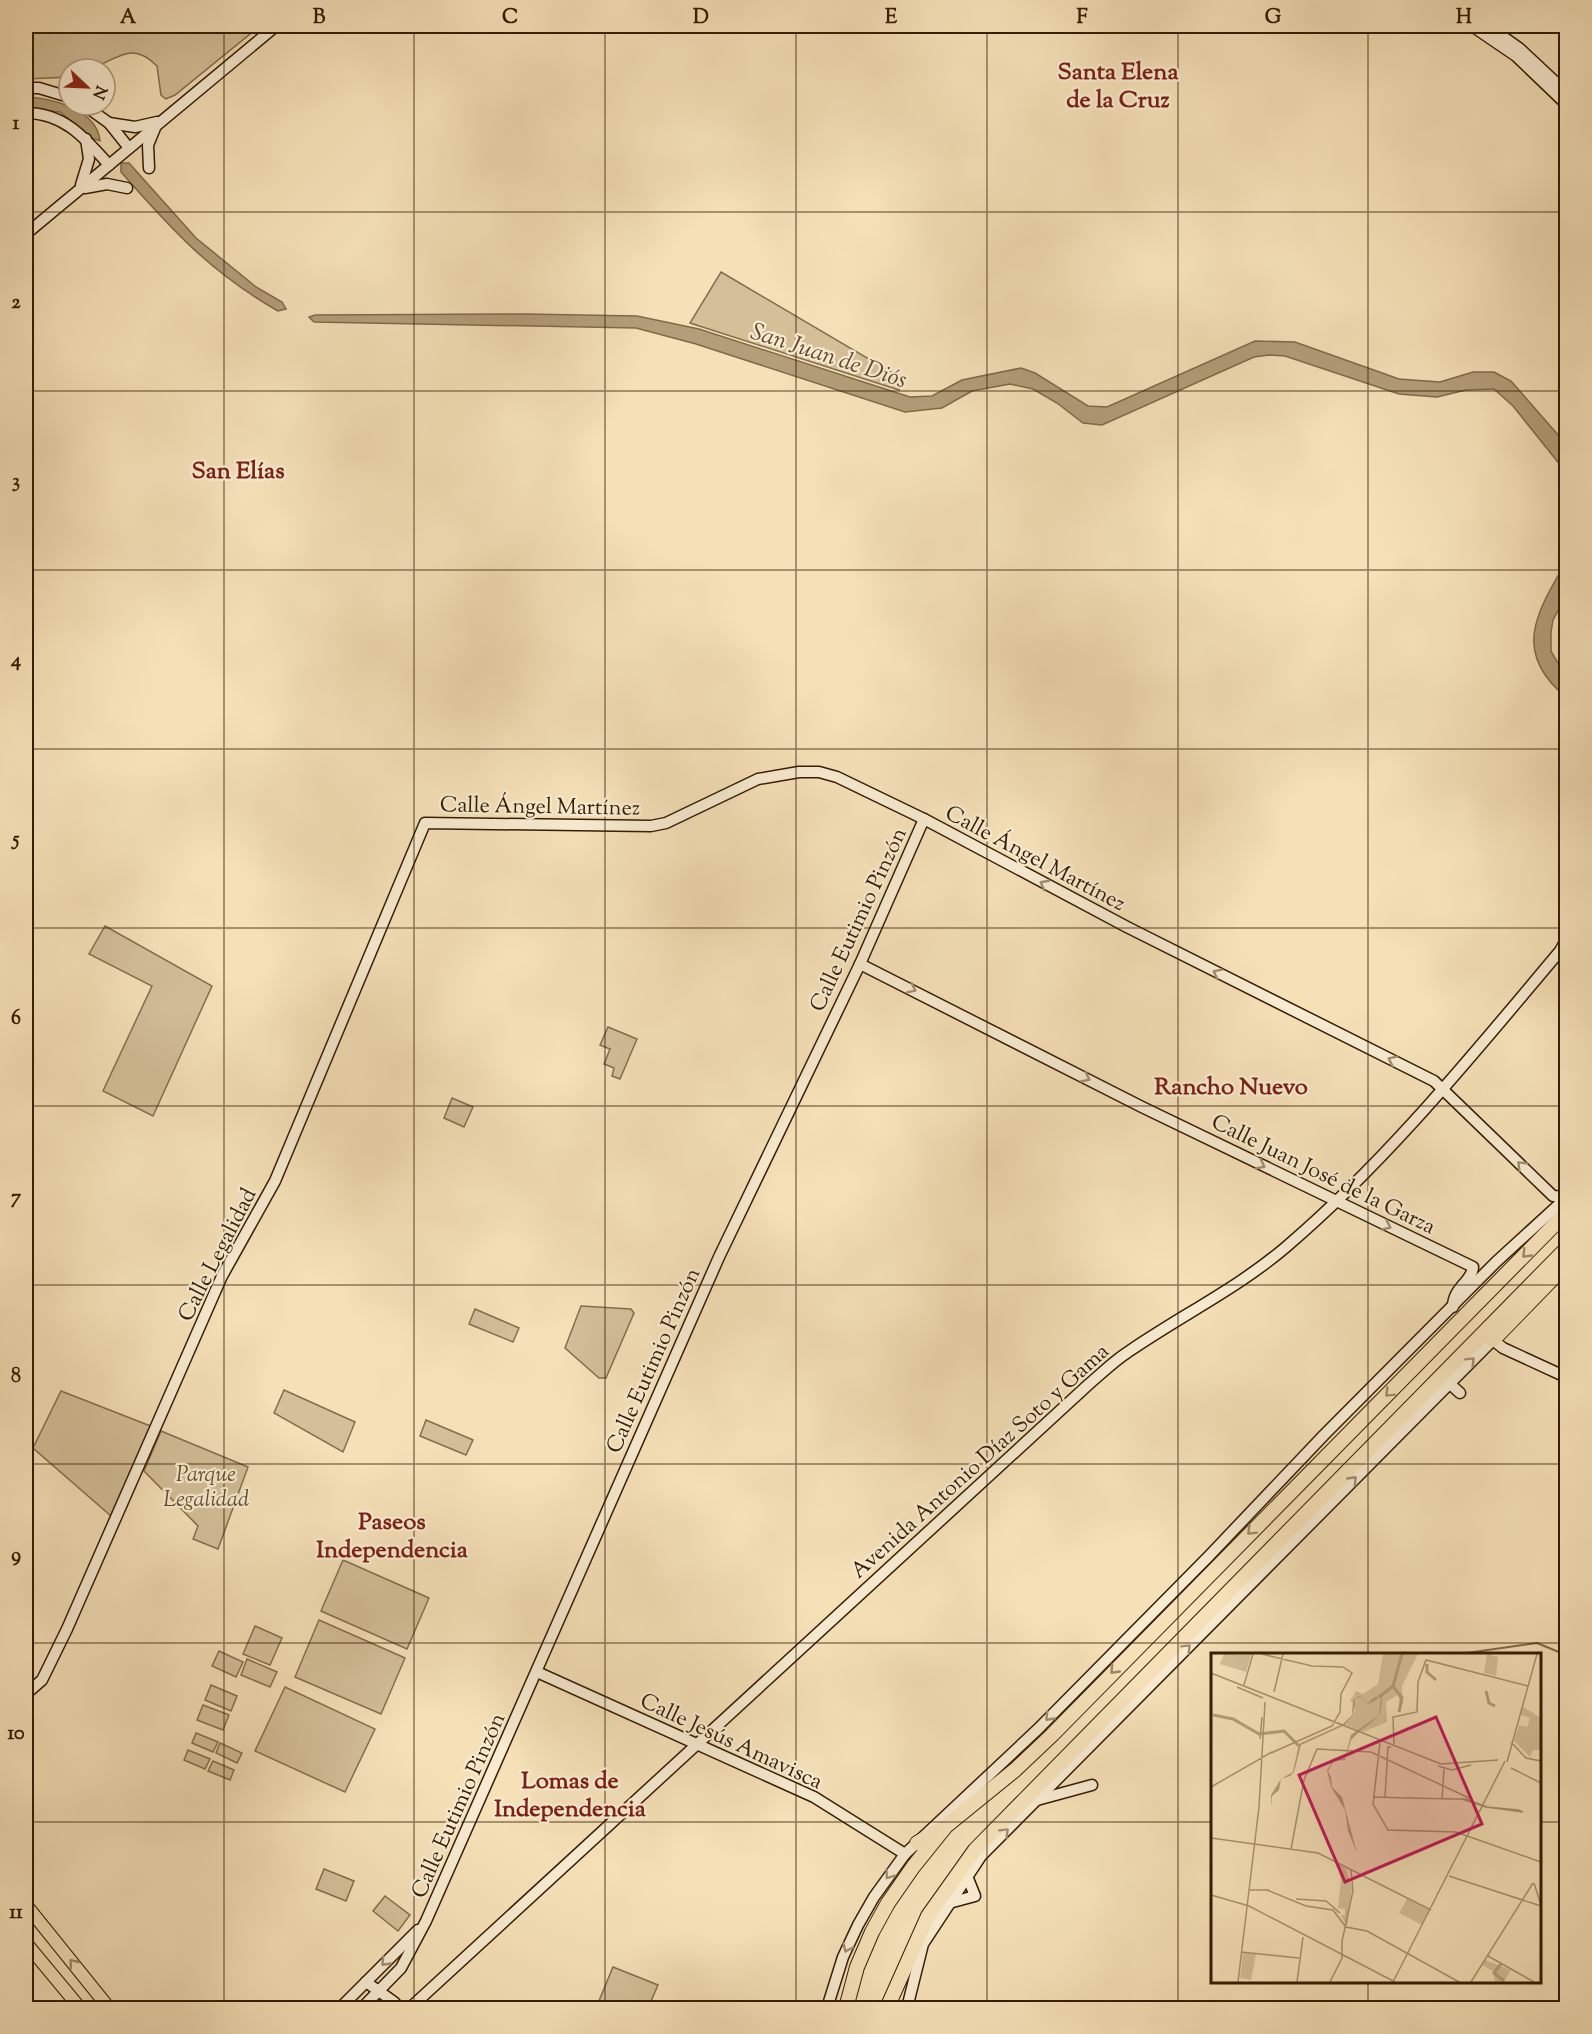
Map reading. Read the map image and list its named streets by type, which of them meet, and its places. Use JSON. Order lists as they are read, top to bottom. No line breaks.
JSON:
{"streets":{"street":["Calle Ángel Martínez","Calle Eutimio Pinzón","Calle Juan José de la Garza","Calle Legalidad","Avenida Antonio Díaz Soto y Gama","Calle Jesús Amavisca"]},"crossings":[["Calle Ángel Martínez","Calle Eutimio Pinzón"],["Calle Ángel Martínez","Calle Legalidad"],["Calle Ángel Martínez","Avenida Antonio Díaz Soto y Gama"],["Calle Eutimio Pinzón","Calle Juan José de la Garza"],["Calle Eutimio Pinzón","Calle Jesús Amavisca"],["Calle Juan José de la Garza","Avenida Antonio Díaz Soto y Gama"],["Avenida Antonio Díaz Soto y Gama","Calle Jesús Amavisca"]],"one_way":["Calle Ángel Martínez","Calle Juan José de la Garza"],"districts":["Santa Elena de la Cruz","San Elías","Rancho Nuevo","Paseos Independencia","Lomas de Independencia"],"water":["San Juan de Diós"],"parks":["Parque Legalidad"],"north":"bottom right","grid":{"columns":["A","B","C","D","E","F","G","H"],"rows":["1","2","3","4","5","6","7","8","9","10","11"]}}
